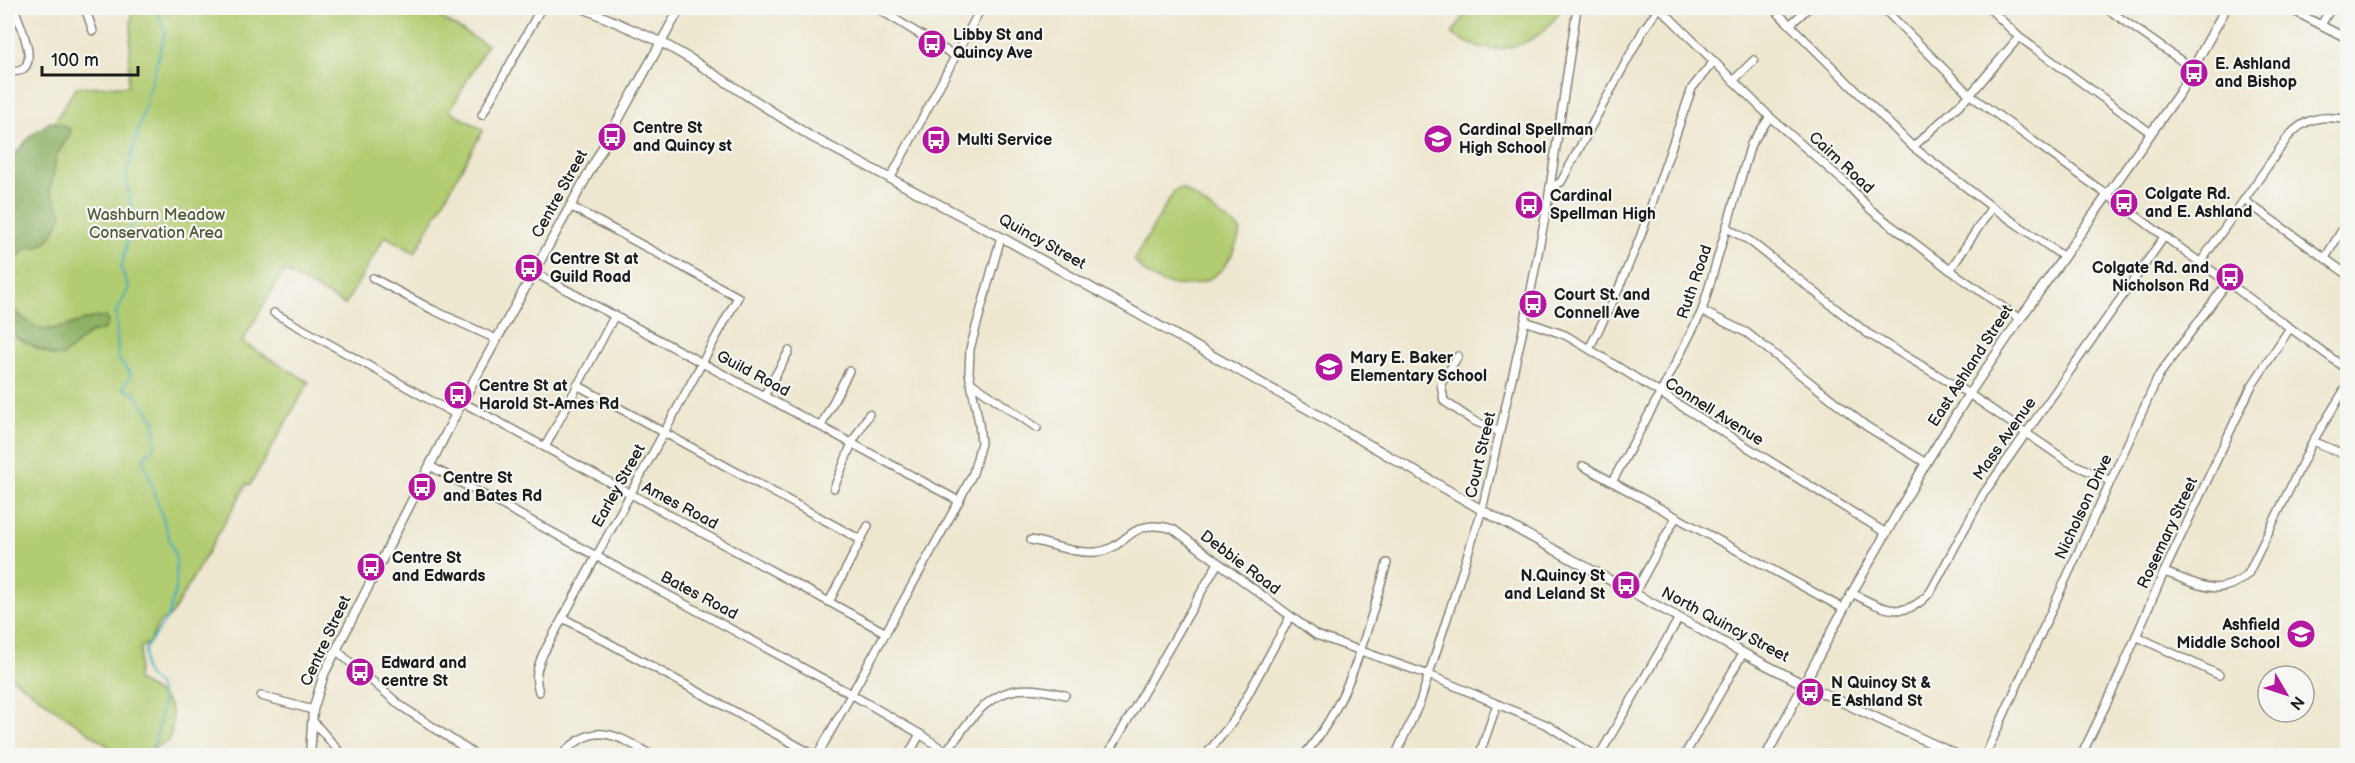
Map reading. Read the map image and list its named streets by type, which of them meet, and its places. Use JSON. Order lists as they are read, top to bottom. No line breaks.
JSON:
{"streets":{"main road":["Centre Street","Quincy Street","East Ashland Street","North Quincy Street"],"street":["Cairn Road","Ruth Road","Guild Road","Connell Avenue","Mass Avenue","Court Street","Earley Street","Ames Road","Nicholson Drive","Rosemary Street","Debbie Road","Bates Road"]},"crossings":[["Cairn Road","Ruth Road"],["Cairn Road","East Ashland Street"],["Centre Street","Quincy Street"],["Centre Street","Guild Road"],["Centre Street","Earley Street"],["Centre Street","Ames Road"],["Centre Street","Bates Road"],["Quincy Street","Court Street"],["Quincy Street","North Quincy Street"],["Ruth Road","Connell Avenue"],["East Ashland Street","Connell Avenue"],["East Ashland Street","Mass Avenue"],["East Ashland Street","North Quincy Street"],["Guild Road","Earley Street"],["Connell Avenue","Court Street"],["Court Street","Debbie Road"],["Court Street","North Quincy Street"],["Earley Street","Ames Road"],["Earley Street","Bates Road"]],"parks":["Washburn Meadow Conservation Area"],"places":{"bus stop":["Libby St and Quincy Ave","E. Ashland and Bishop","Centre St and Quincy st","Multi Service","Colgate Rd. and E. Ashland","Cardinal Spellman High","Centre St at Guild Road","Colgate Rd. and Nicholson Rd","Court St. and Connell Ave","Centre St at Harold St-Ames Rd","Centre St and Bates Rd","Centre St and Edwards","N.Quincy St and Leland St","Edward and centre St","N Quincy St & E Ashland St"],"school or university":["Cardinal Spellman High School","Mary E. Baker Elementary School","Ashfield Middle School"]},"scale_bar":"100 m","north":"bottom right"}
